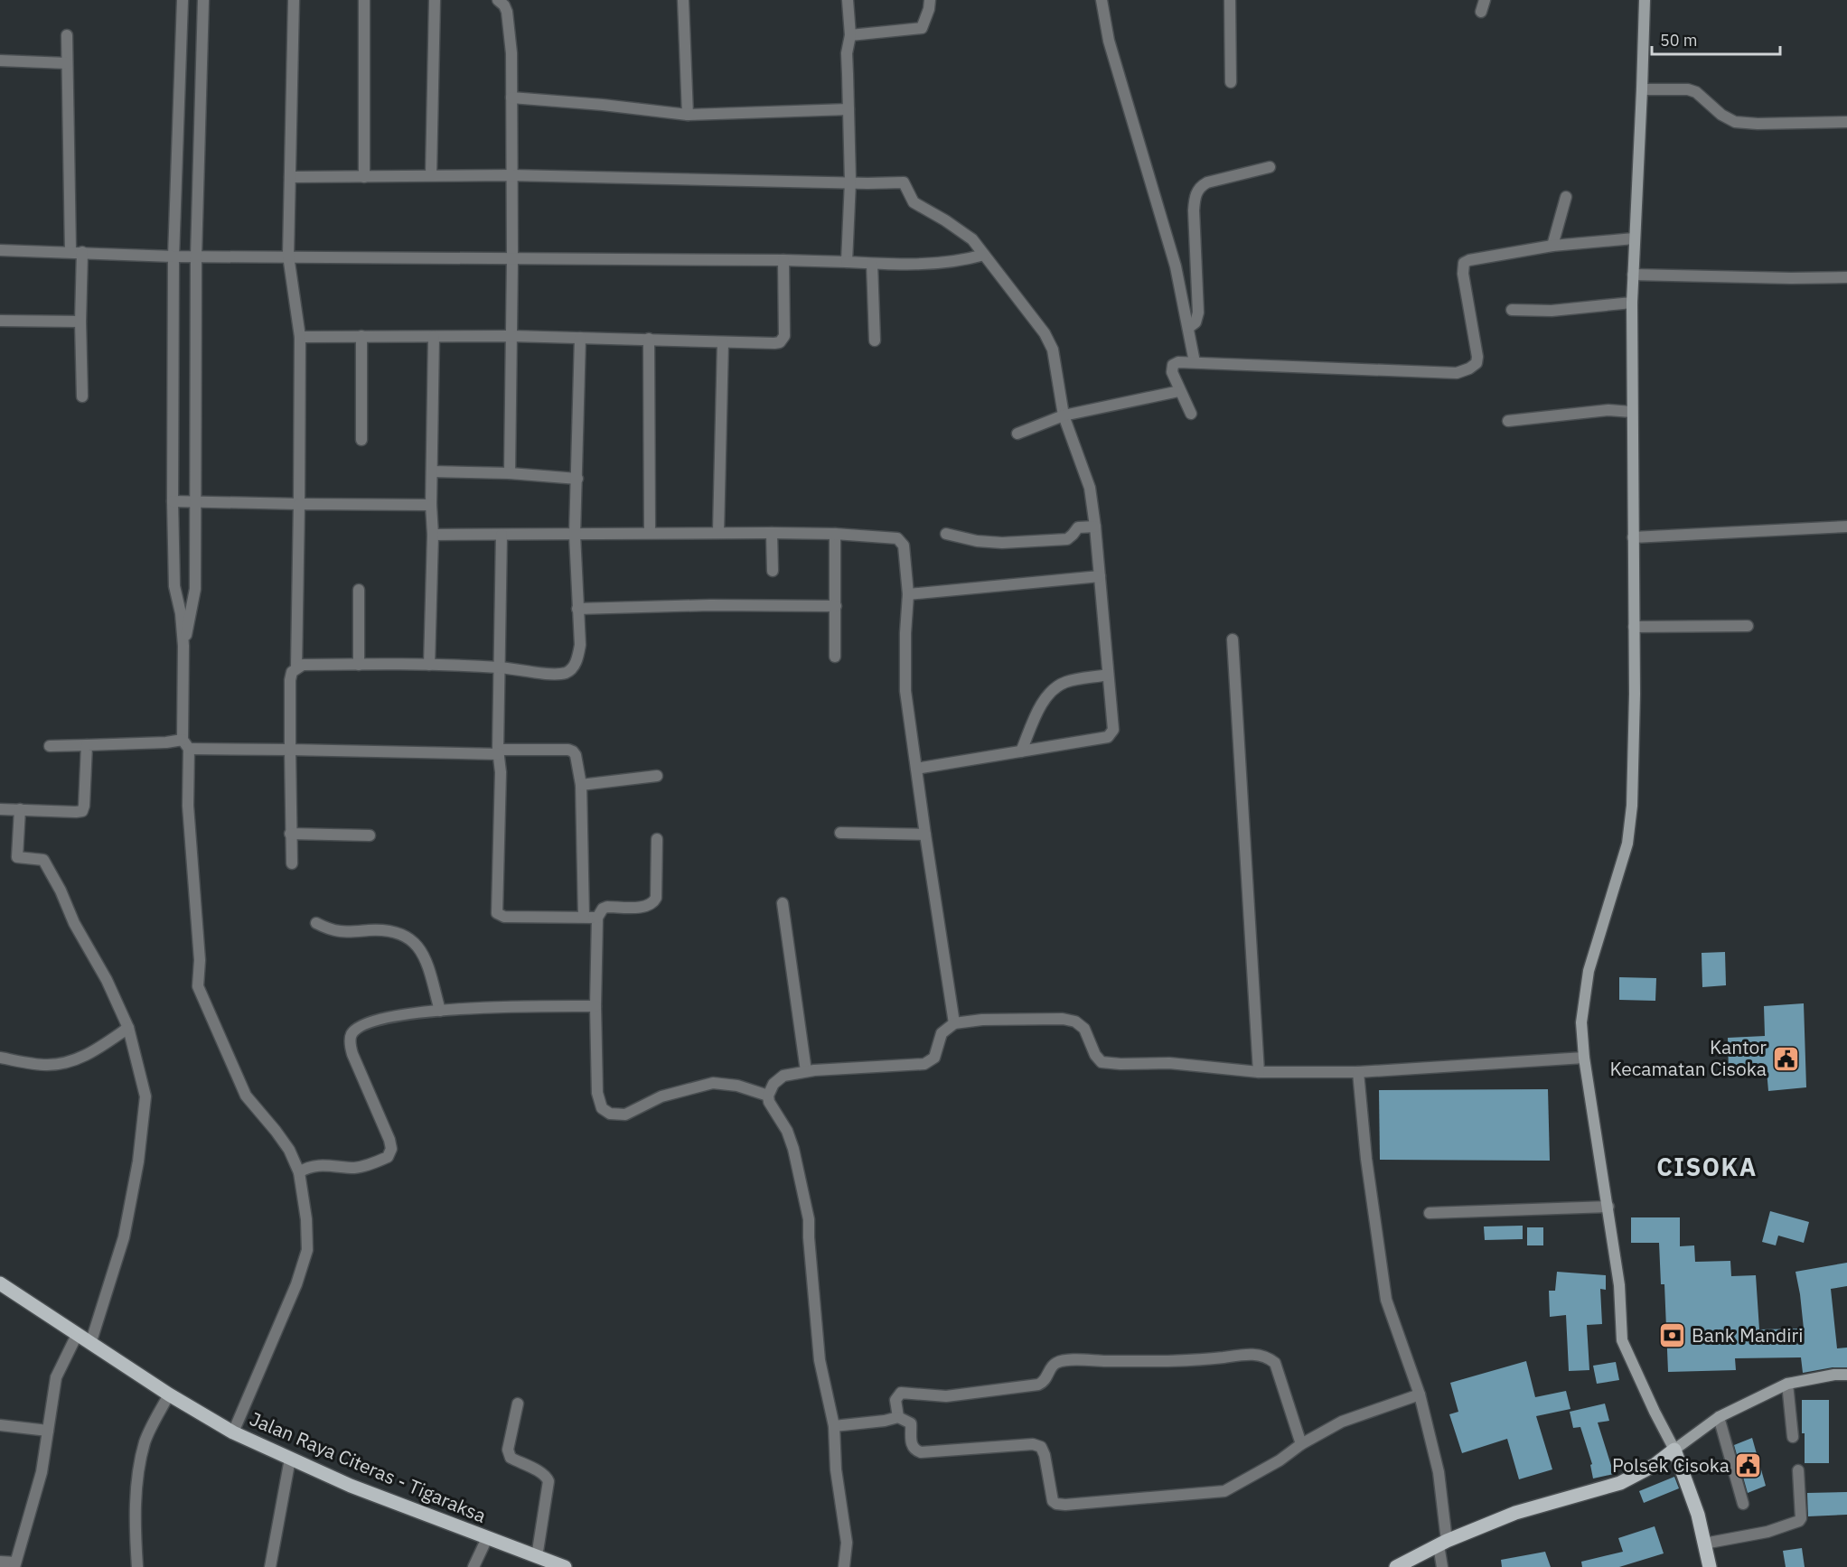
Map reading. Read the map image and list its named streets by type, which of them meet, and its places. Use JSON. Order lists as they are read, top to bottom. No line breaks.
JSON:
{"streets":{"main road":["Jalan Raya Citeras - Tigaraksa"]},"districts":["CISOKA"],"places":{"public building":["Kantor Kecamatan Cisoka","Polsek Cisoka"],"bank":["Bank Mandiri"]},"scale_bar":"50 m"}
